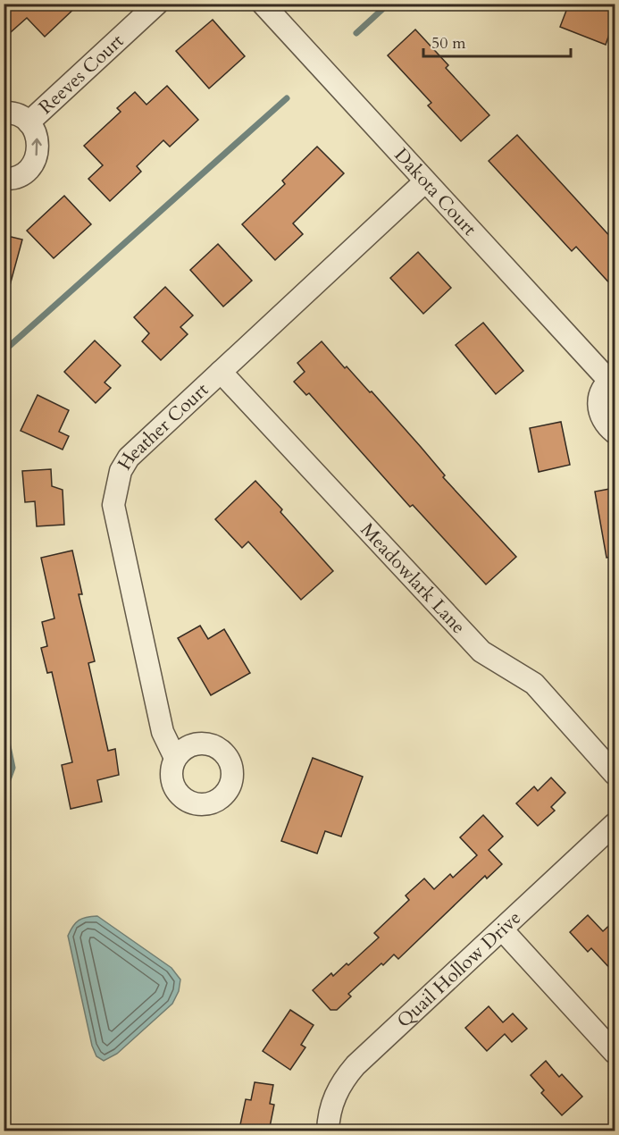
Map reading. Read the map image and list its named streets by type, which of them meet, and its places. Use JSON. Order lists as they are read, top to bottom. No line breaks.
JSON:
{"streets":{"street":["Reeves Court","Dakota Court","Heather Court","Meadowlark Lane","Quail Hollow Drive"]},"crossings":[["Dakota Court","Heather Court"],["Heather Court","Meadowlark Lane"]],"scale_bar":"50 m"}
